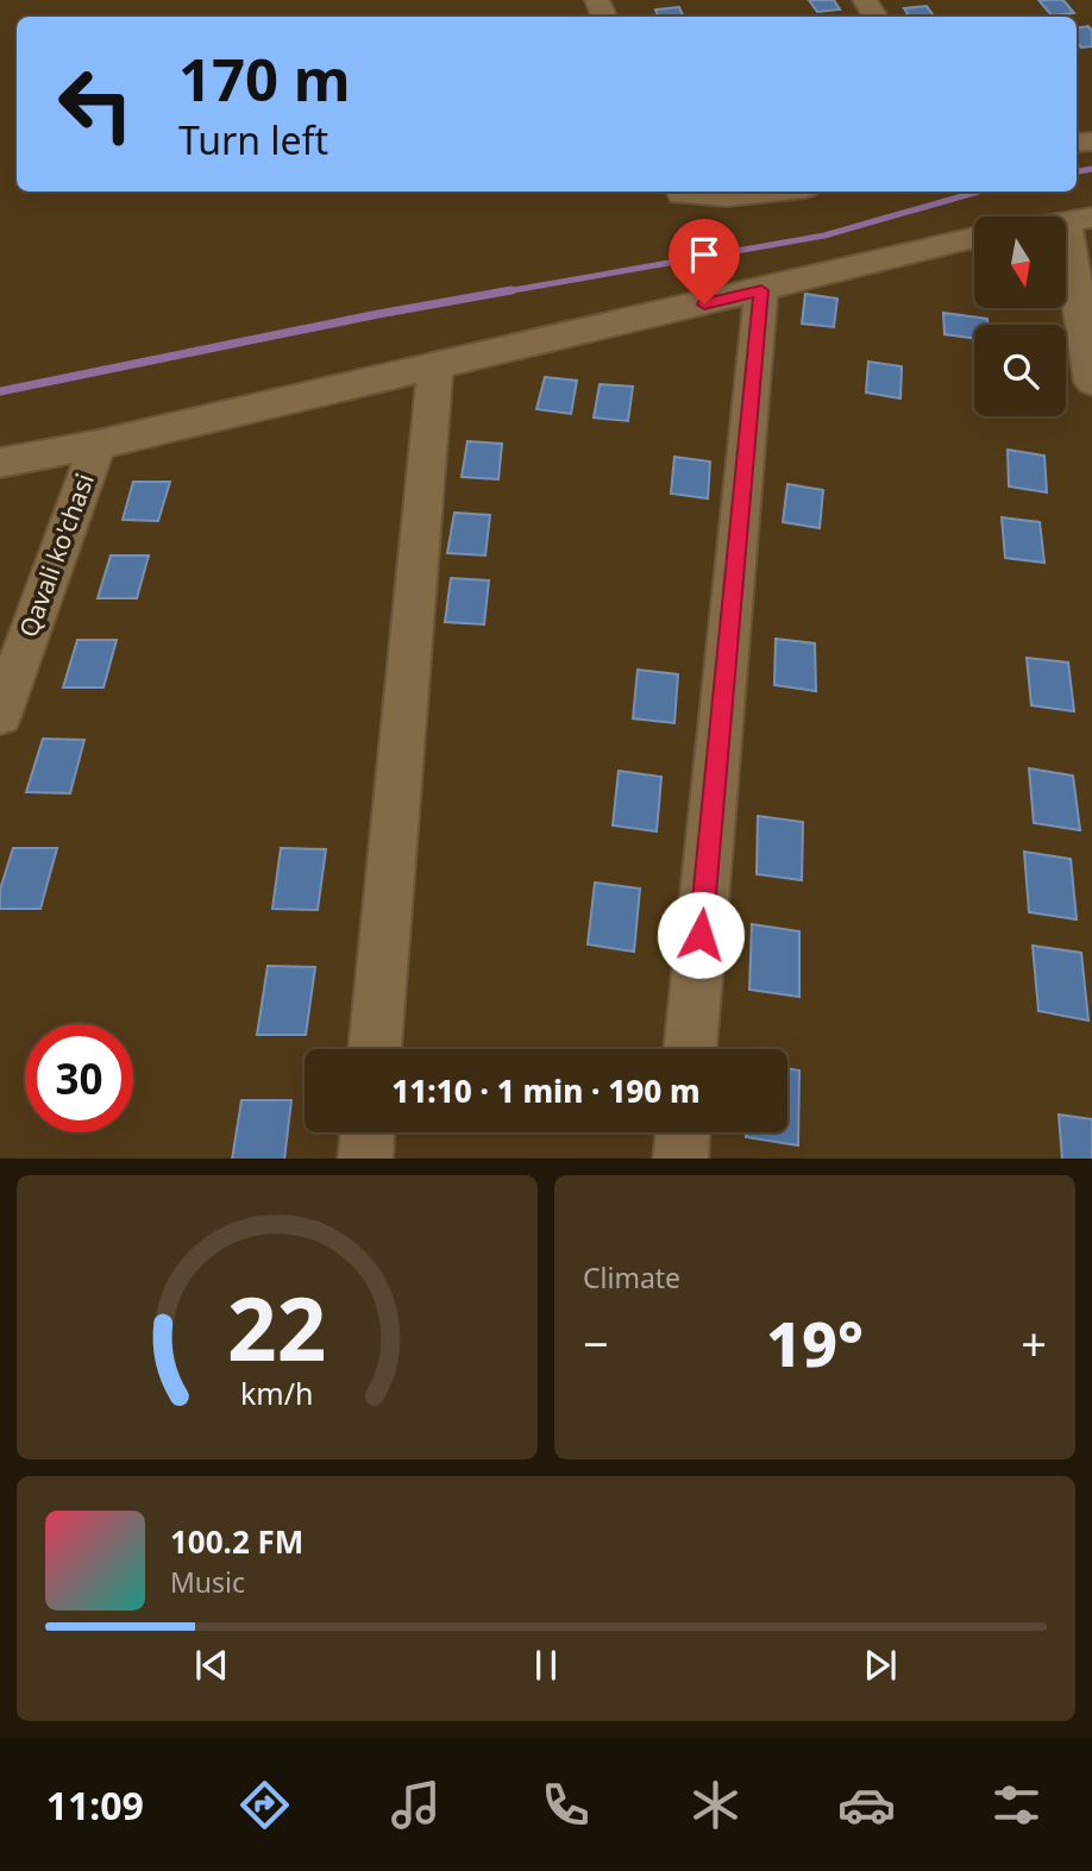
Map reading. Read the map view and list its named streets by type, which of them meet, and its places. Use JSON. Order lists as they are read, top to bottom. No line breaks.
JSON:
{"streets":{"street":["Qavali ko'chasi"]},"north":"bottom","page":{"turn":["170 m","Turn left"],"limit":"30","trip":"11:10 · 1 min · 190 m","tile":"Climate","heat":["−","19°","+"],"song":["100.2 FM","Music"],"tabs":"11:09","gauge":["22","km/h"]}}
